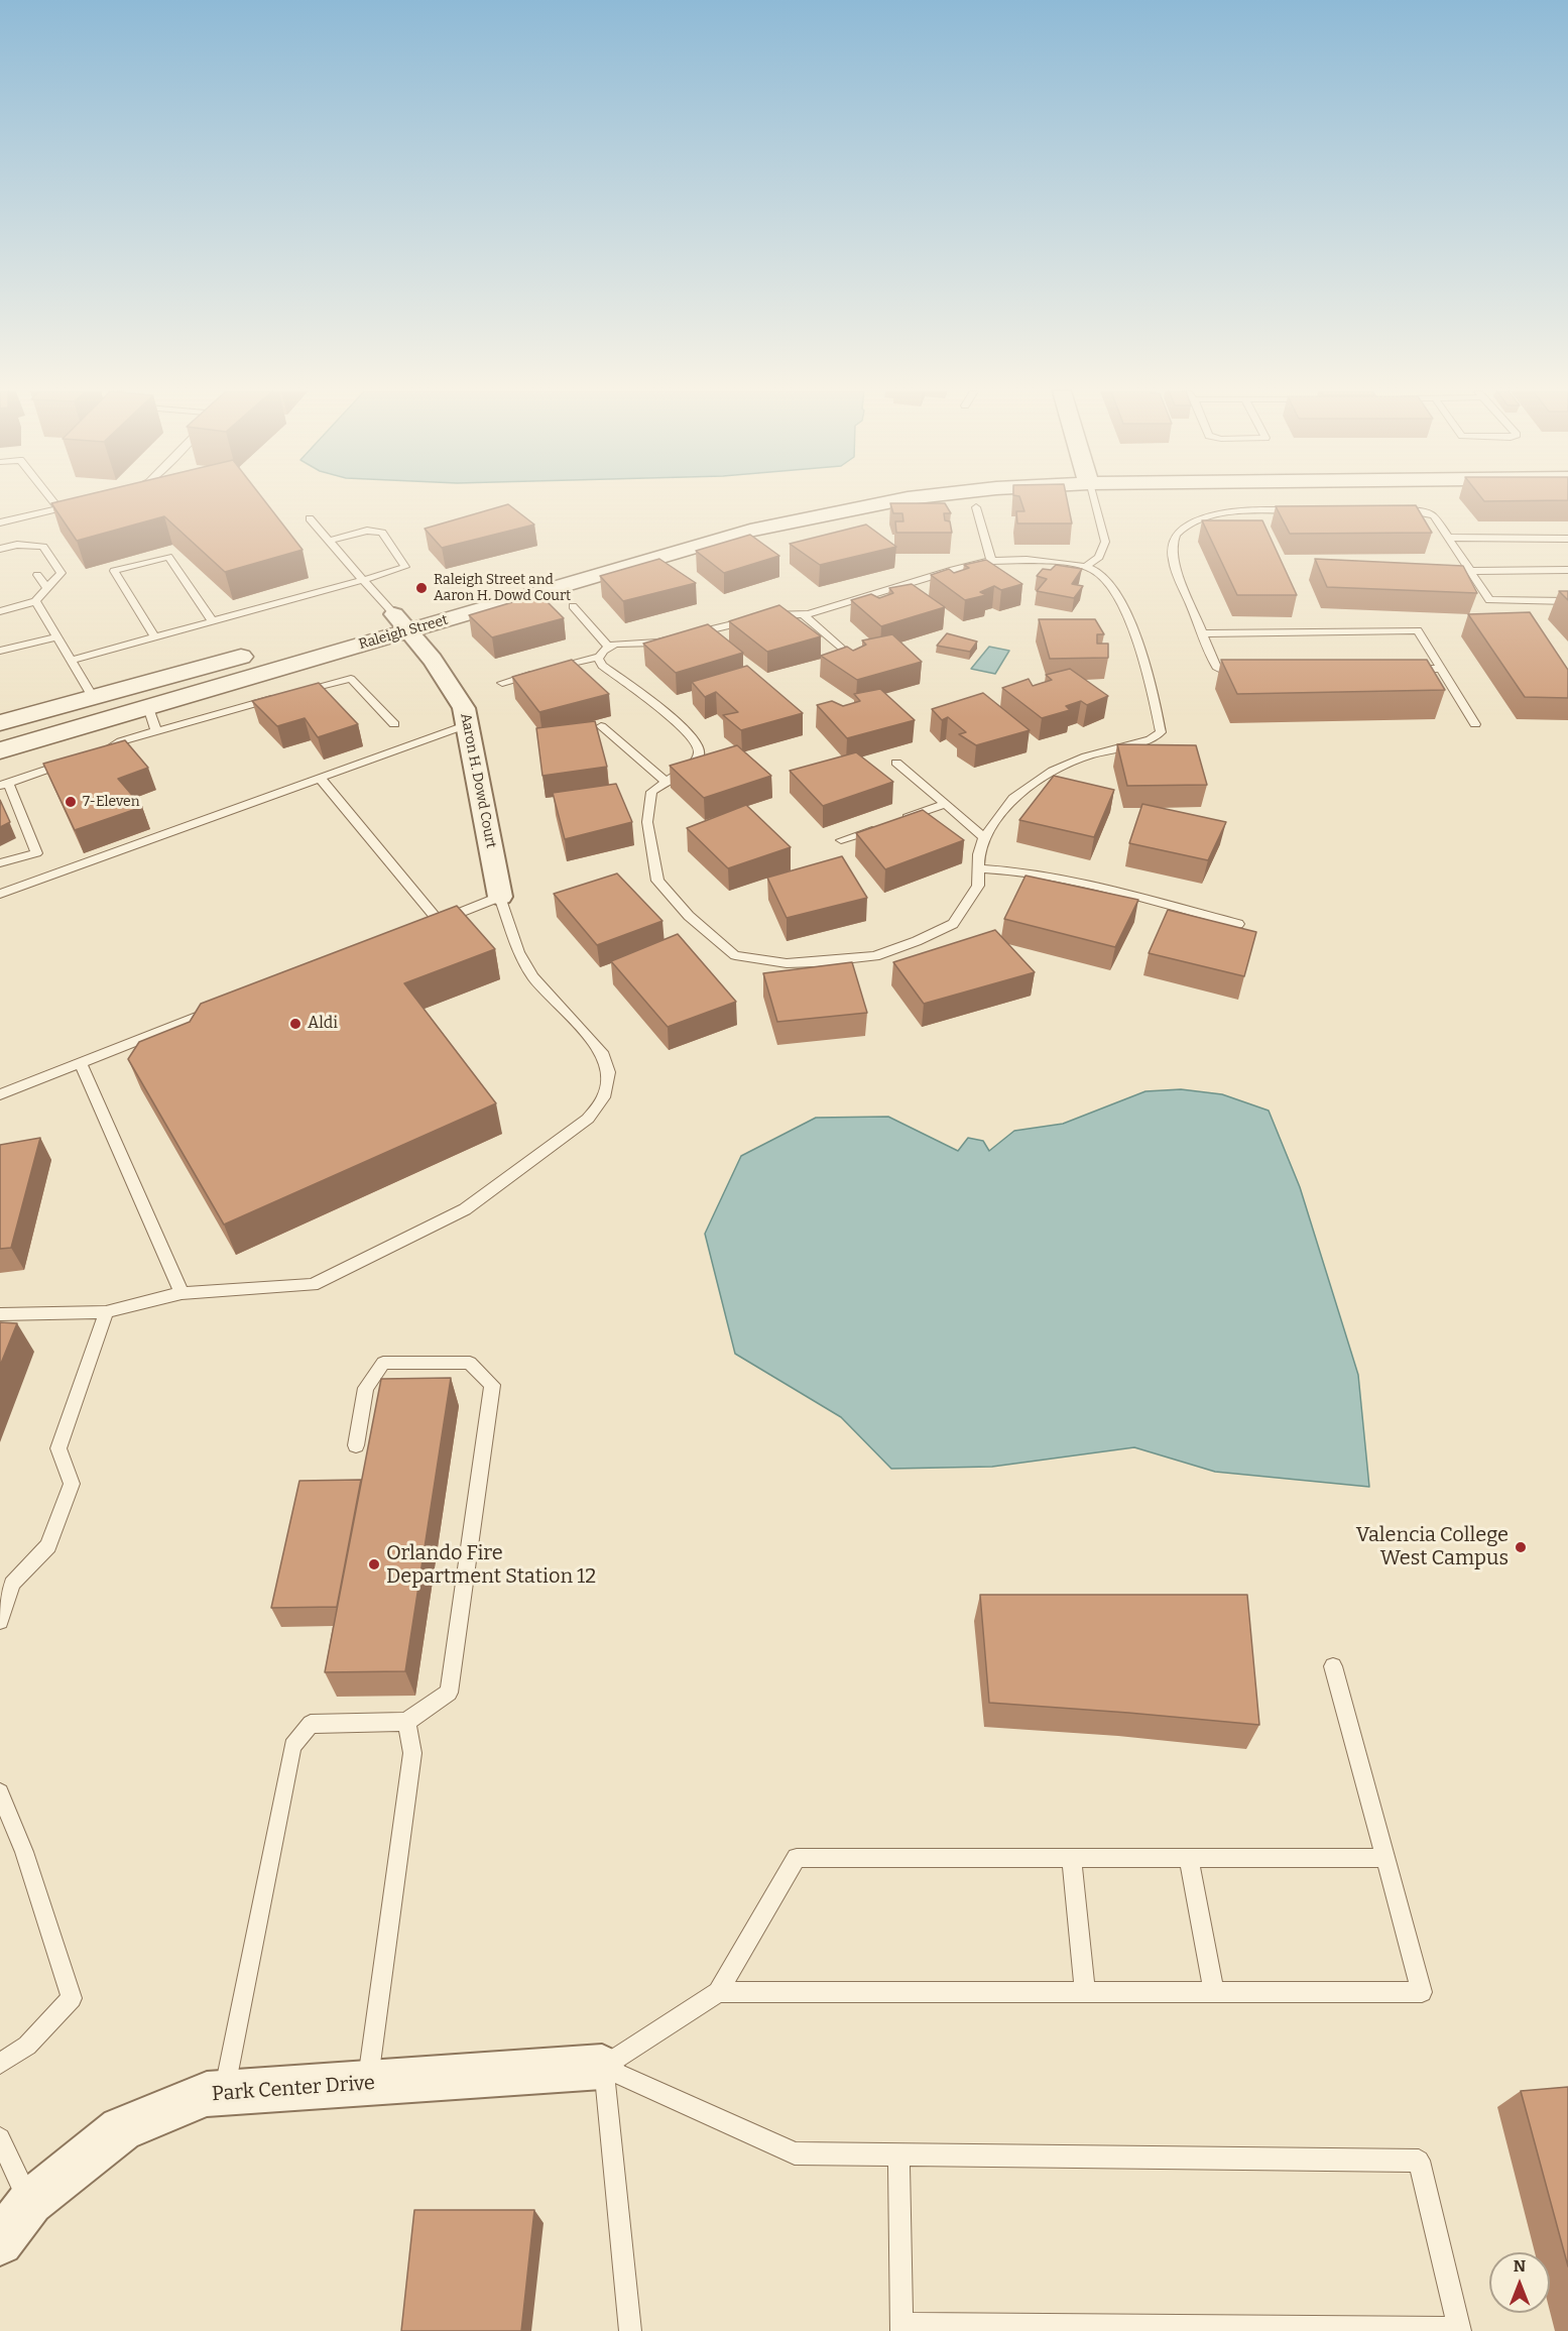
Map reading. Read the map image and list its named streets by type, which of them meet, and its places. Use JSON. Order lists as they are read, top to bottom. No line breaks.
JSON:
{"streets":{"street":["Raleigh Street","Aaron H. Dowd Court","Park Center Drive"]},"crossings":[["Raleigh Street","Aaron H. Dowd Court"]],"places":["Raleigh Street and Aaron H. Dowd Court","7-Eleven","Aldi","Valencia College West Campus","Orlando Fire Department Station 12"],"north":"top"}
